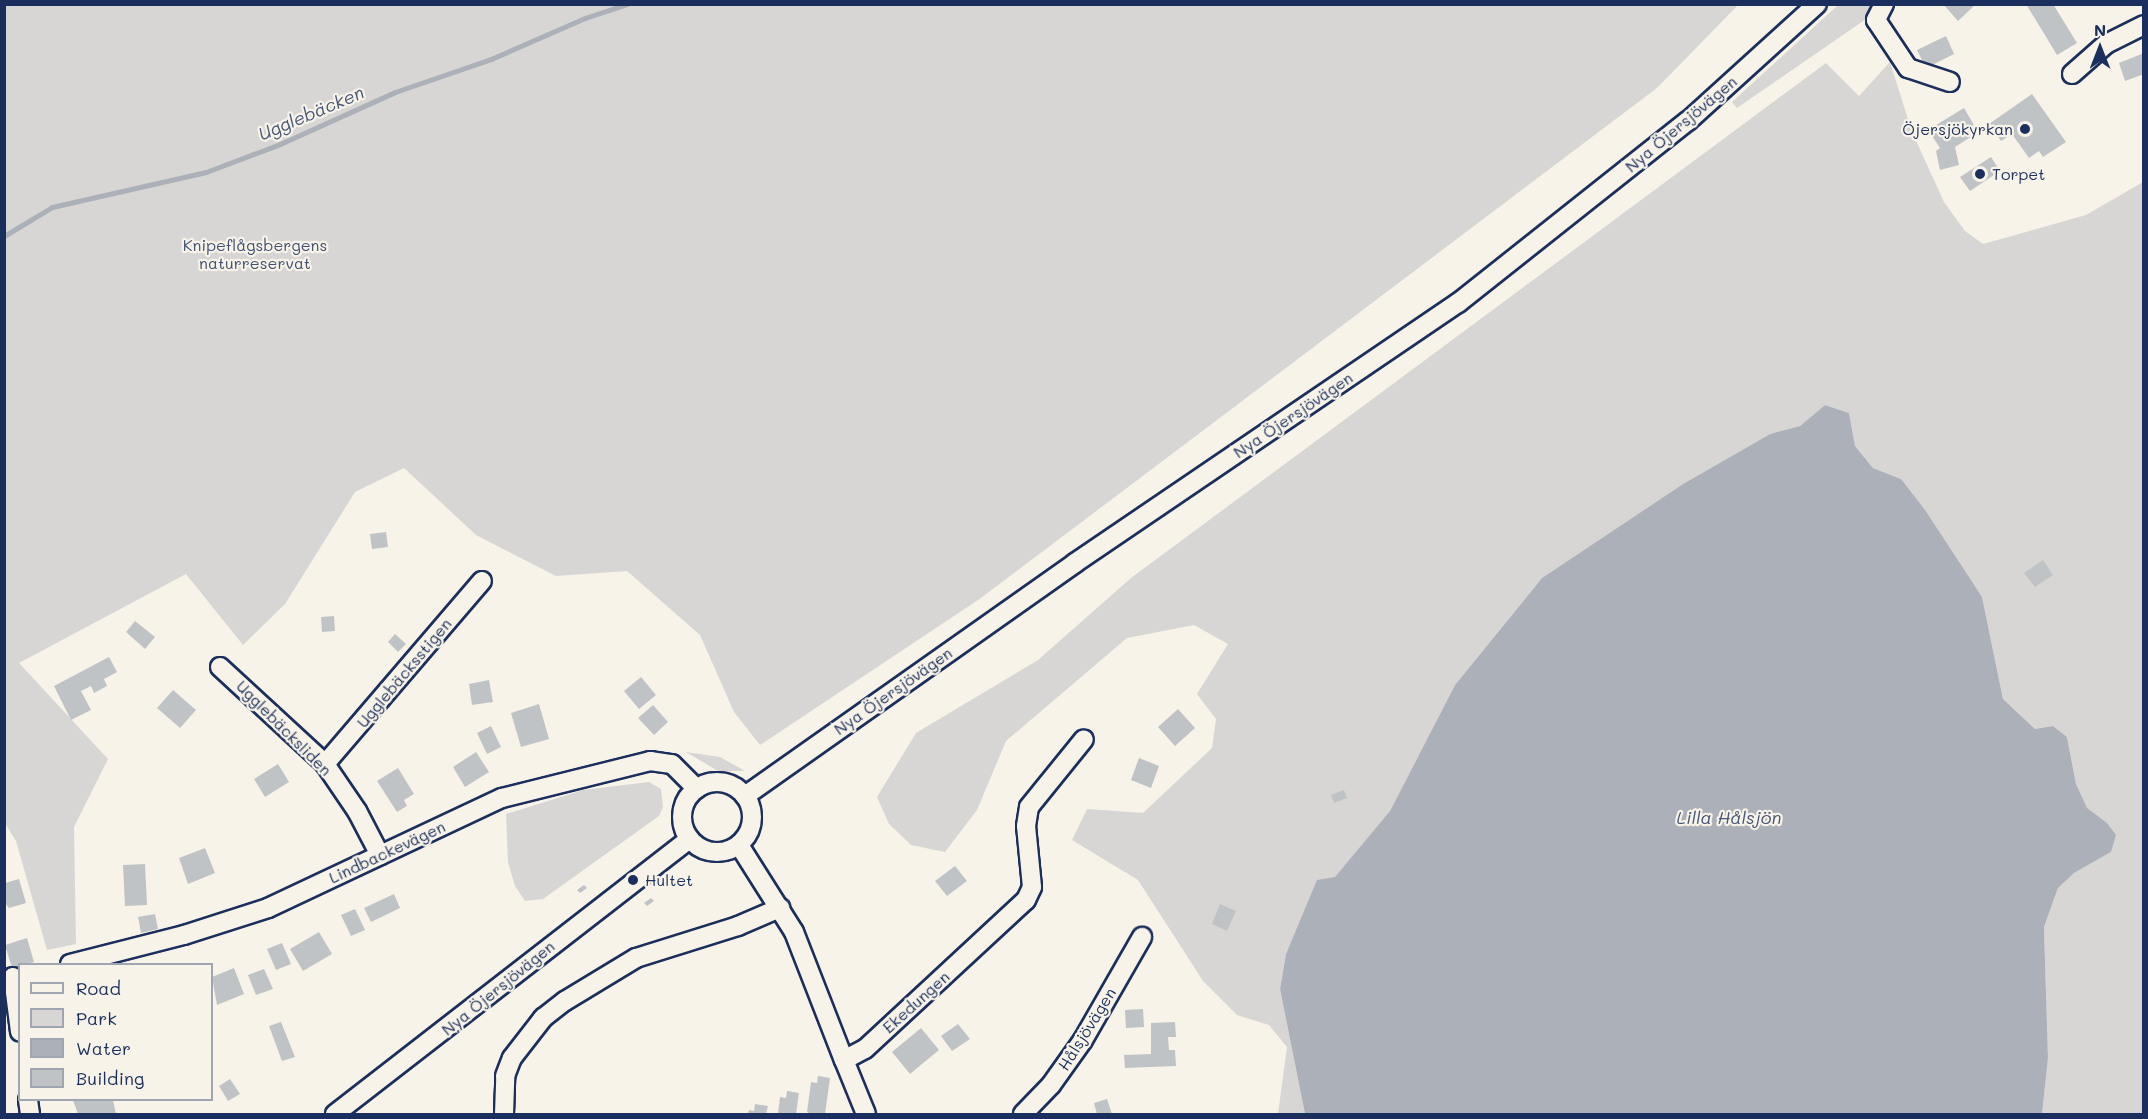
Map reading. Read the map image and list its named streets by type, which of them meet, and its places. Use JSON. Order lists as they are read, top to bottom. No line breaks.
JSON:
{"streets":{"street":["Nya Öjersjövägen","Ugglebäcksstigen","Ugglebäcksliden","Lindbackevägen","Ekedungen","Hålsjövägen"]},"crossings":[["Nya Öjersjövägen","Lindbackevägen"],["Ugglebäcksstigen","Ugglebäcksliden"],["Ugglebäcksliden","Lindbackevägen"]],"water":["Ugglebäcken","Lilla Hålsjön"],"parks":["Knipeflågsbergens naturreservat"],"places":["Öjersjökyrkan","Torpet","Hultet"],"legend":["Road","Park","Water","Building"],"north":"top"}
